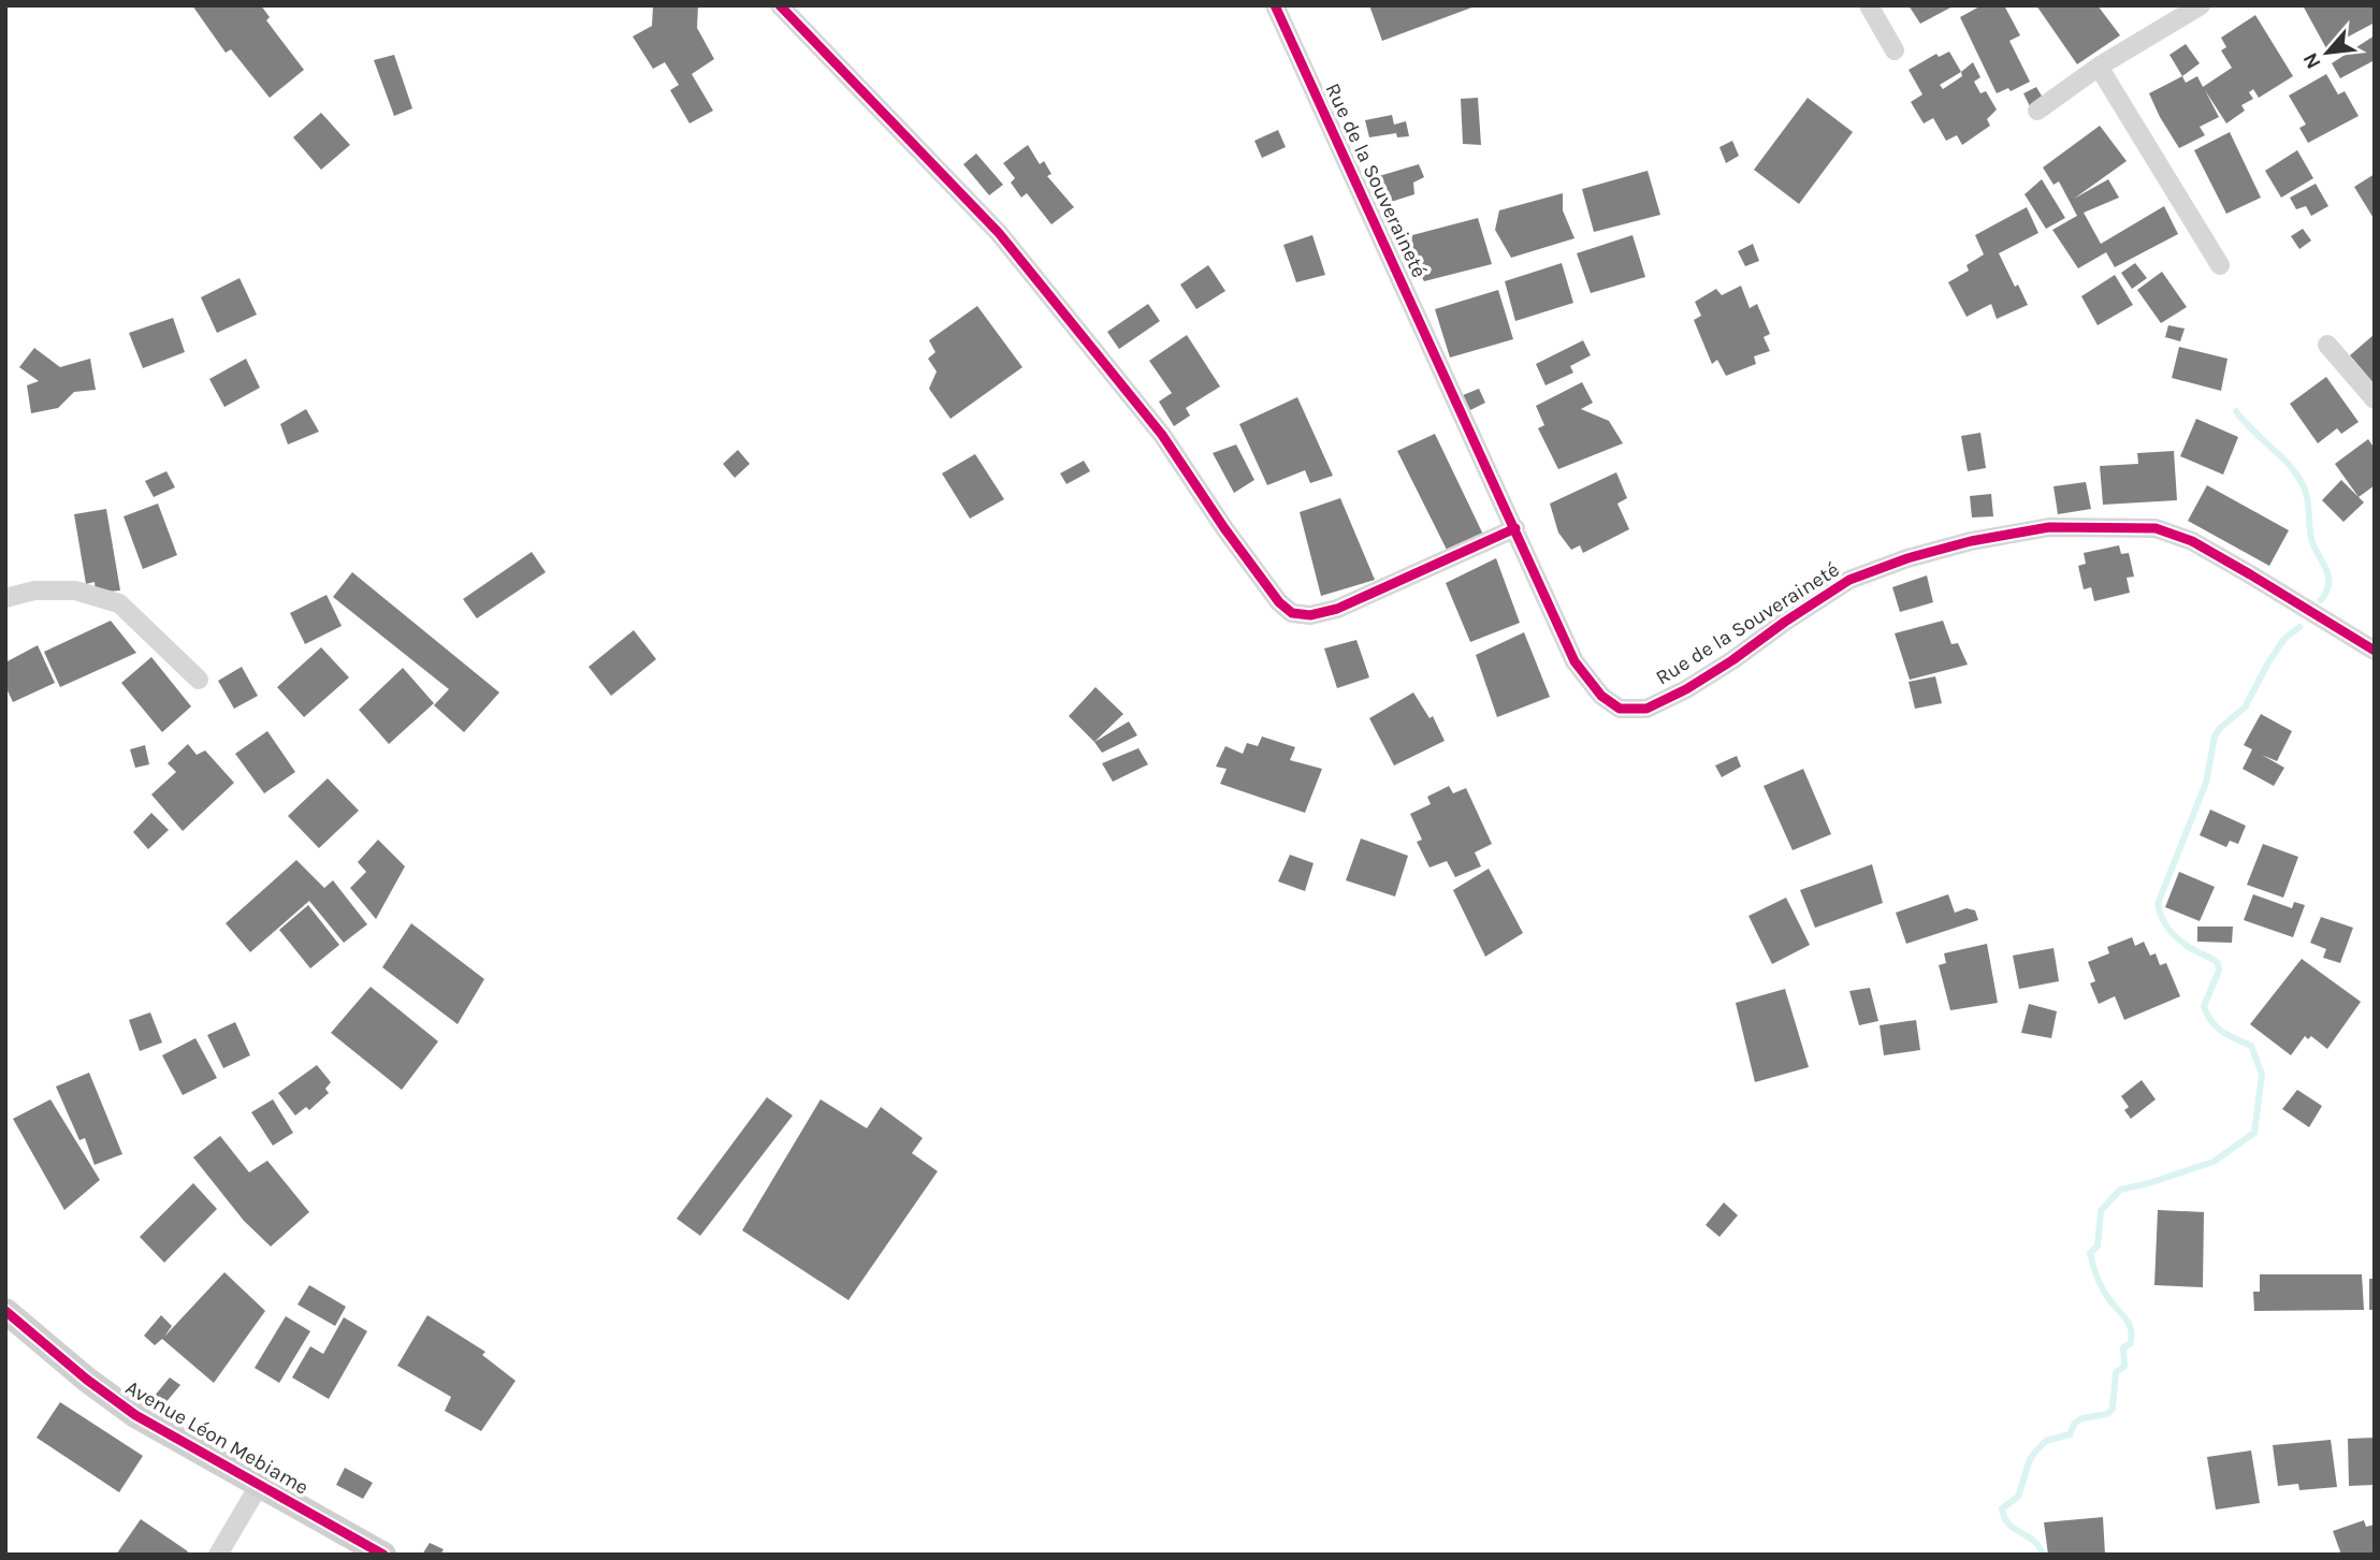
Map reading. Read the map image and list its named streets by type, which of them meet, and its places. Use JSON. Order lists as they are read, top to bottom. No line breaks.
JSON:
{"streets":{"street":["Rue de la Souveraineté","Avenue Léon Mebiame"]},"north":"bottom left"}
